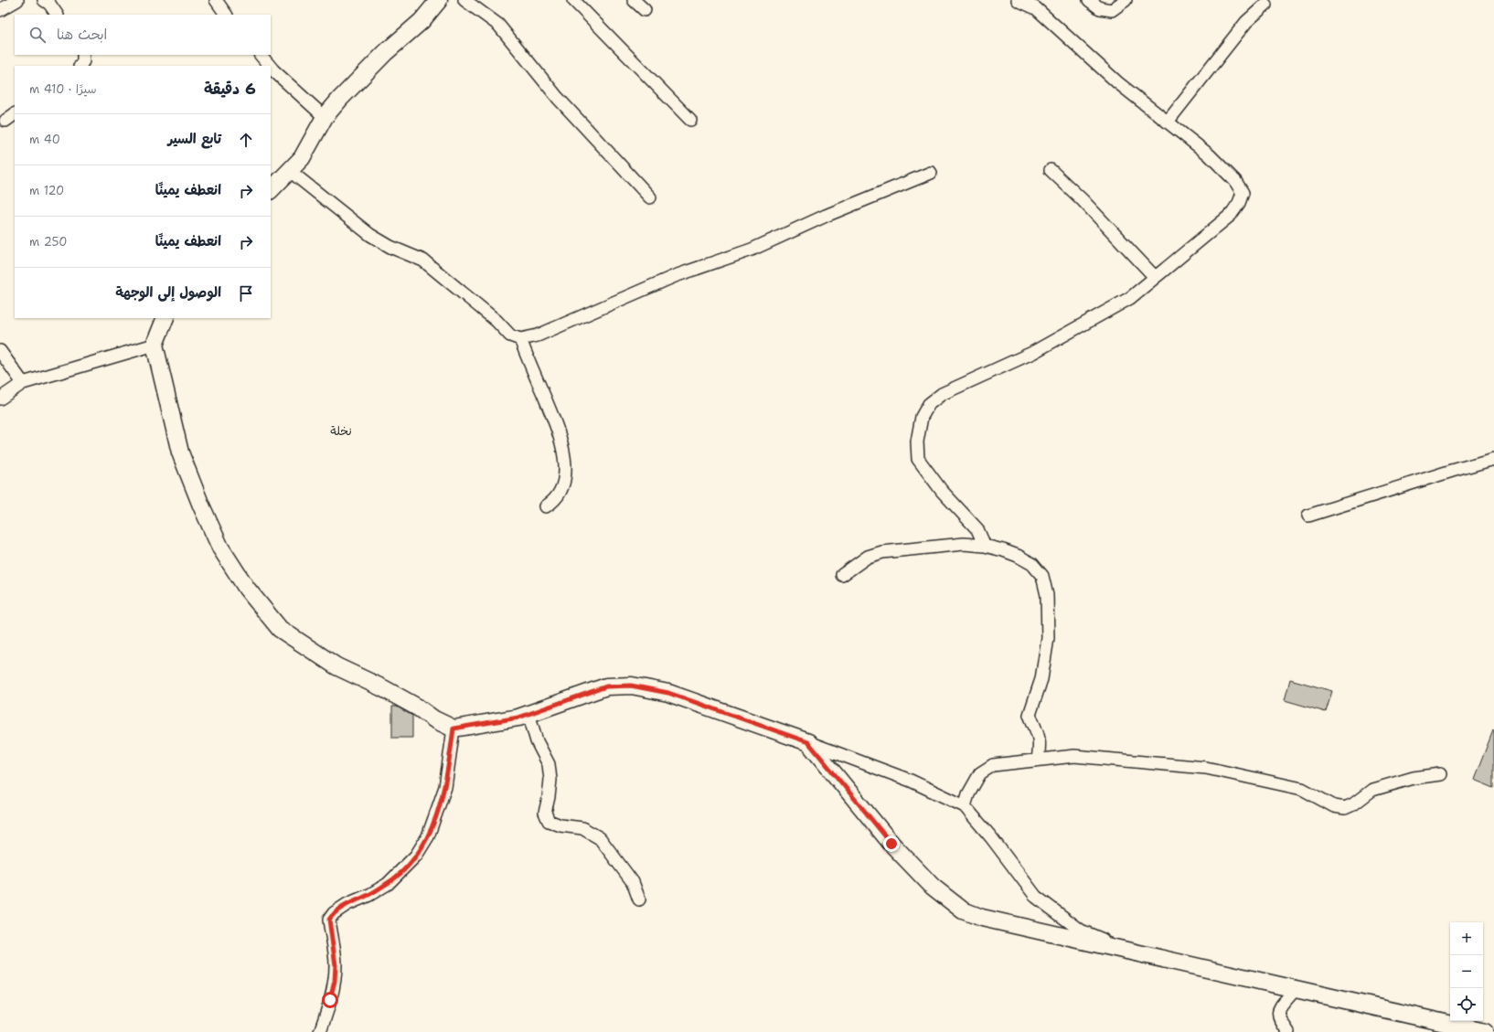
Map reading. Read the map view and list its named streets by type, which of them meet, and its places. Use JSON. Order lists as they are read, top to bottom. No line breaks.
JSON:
{"districts":["نخلة"],"page":{"search":"ابحث هنا","heading":["6 دقيقة","سيرًا · 410 m"],"list":[["تابع السير","40 m"],["انعطف يمينًا","120 m"],["انعطف يمينًا","250 m"],"الوصول إلى الوجهة"],"map_buttons":["+","−"]}}
